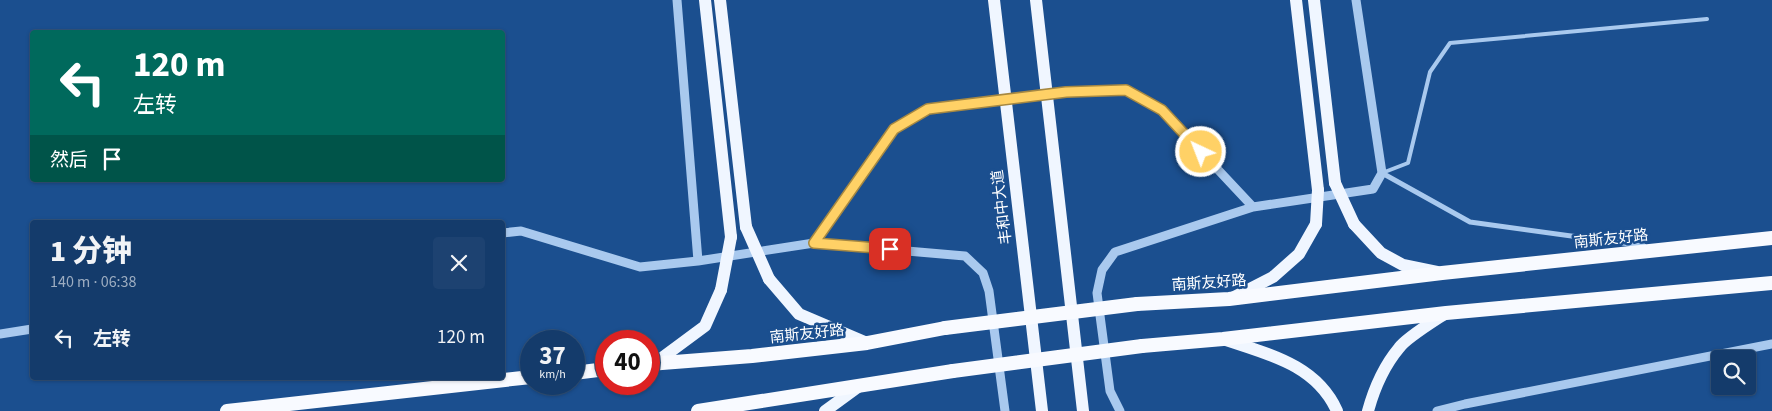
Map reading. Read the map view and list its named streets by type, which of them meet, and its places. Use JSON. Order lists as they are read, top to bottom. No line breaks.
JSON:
{"streets":{"highway":["南斯友好路"],"main road":["丰和中大道"]},"page":{"turn":["120 m","左转"],"then":"然后","heading":["1 分钟","140 m · 06:38"],"list":[{"name":"左转","value":"120 m"}],"speed":"37 km/h","limit":"40"}}
